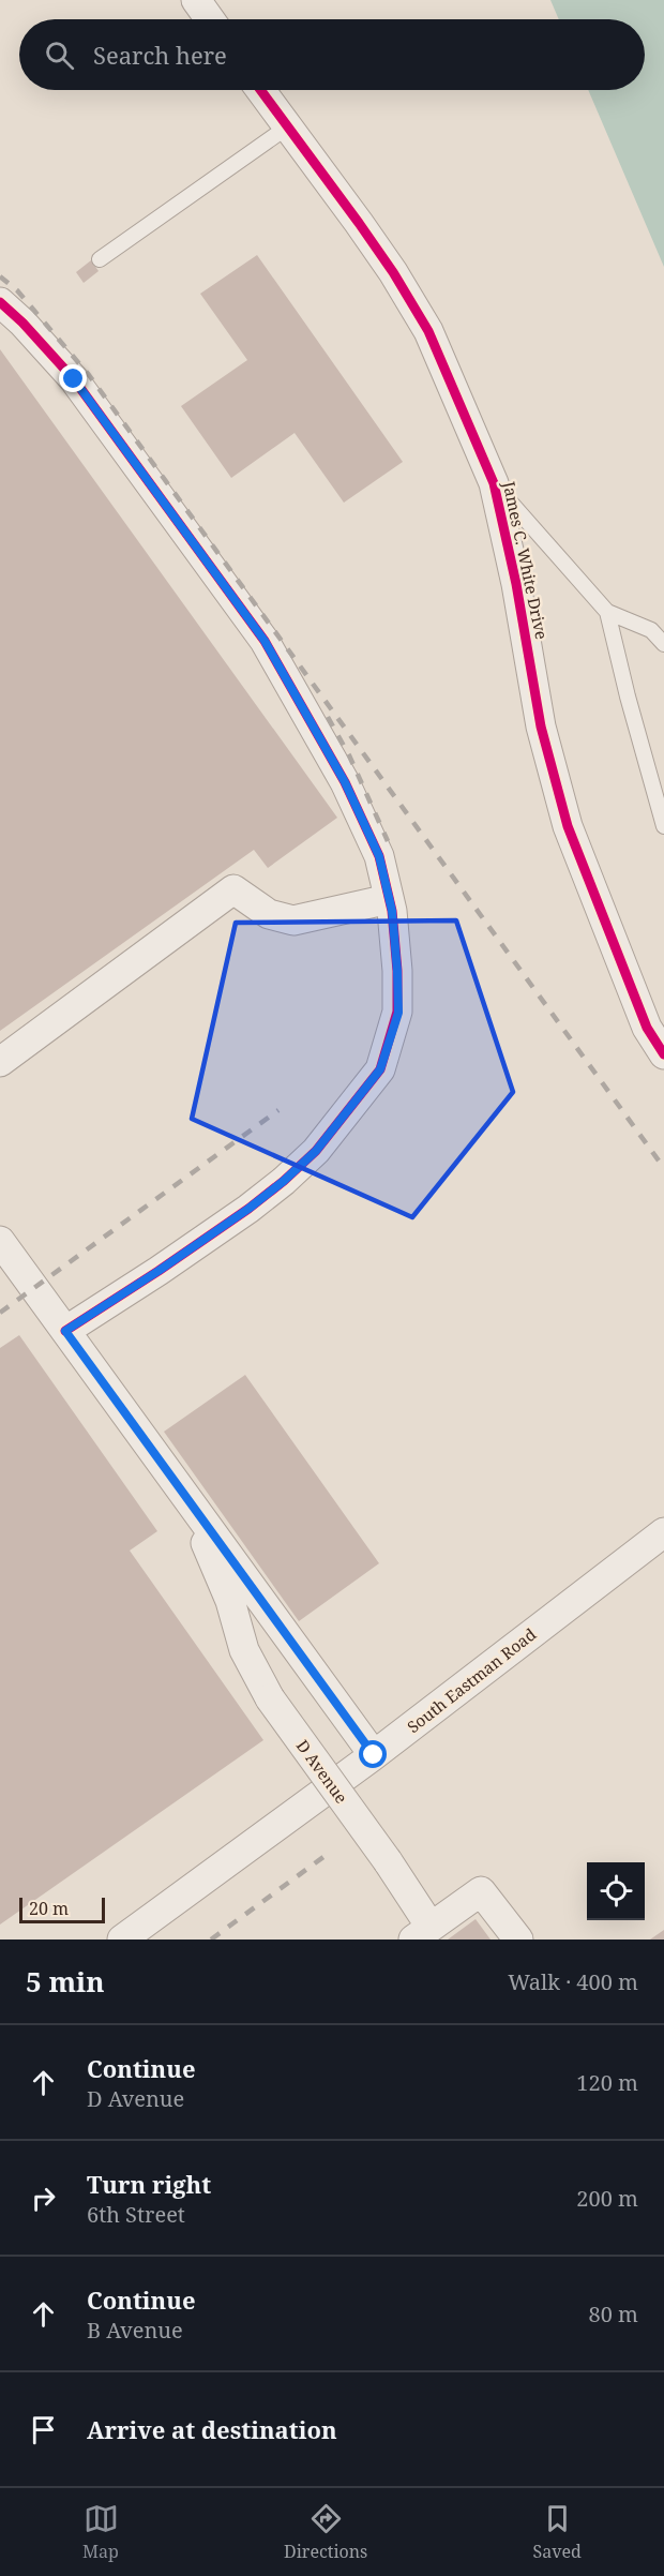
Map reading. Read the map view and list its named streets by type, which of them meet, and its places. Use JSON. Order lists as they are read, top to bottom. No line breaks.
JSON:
{"streets":{"street":["James C. White Drive","South Eastman Road","D Avenue"]},"crossings":[["South Eastman Road","D Avenue"]],"scale_bar":"20 m","page":{"search":"Search here","scale":"20 m","heading":["5 min","Walk · 400 m"],"list":[["Continue","D Avenue","120 m"],["Turn right","6th Street","200 m"],["Continue","B Avenue","80 m"],"Arrive at destination"],"nav":["Map","Directions","Saved"]}}
